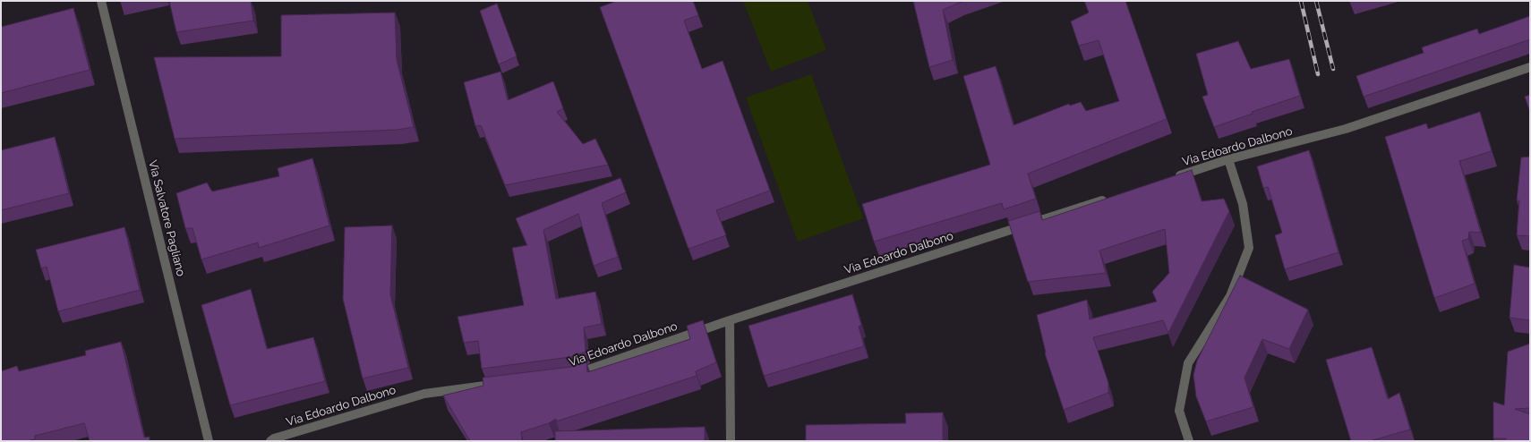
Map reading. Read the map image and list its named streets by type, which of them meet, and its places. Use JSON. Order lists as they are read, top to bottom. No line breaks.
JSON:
{"streets":{"street":["Via Edoardo Dalbono","Via Salvatore Pagliano"]}}
